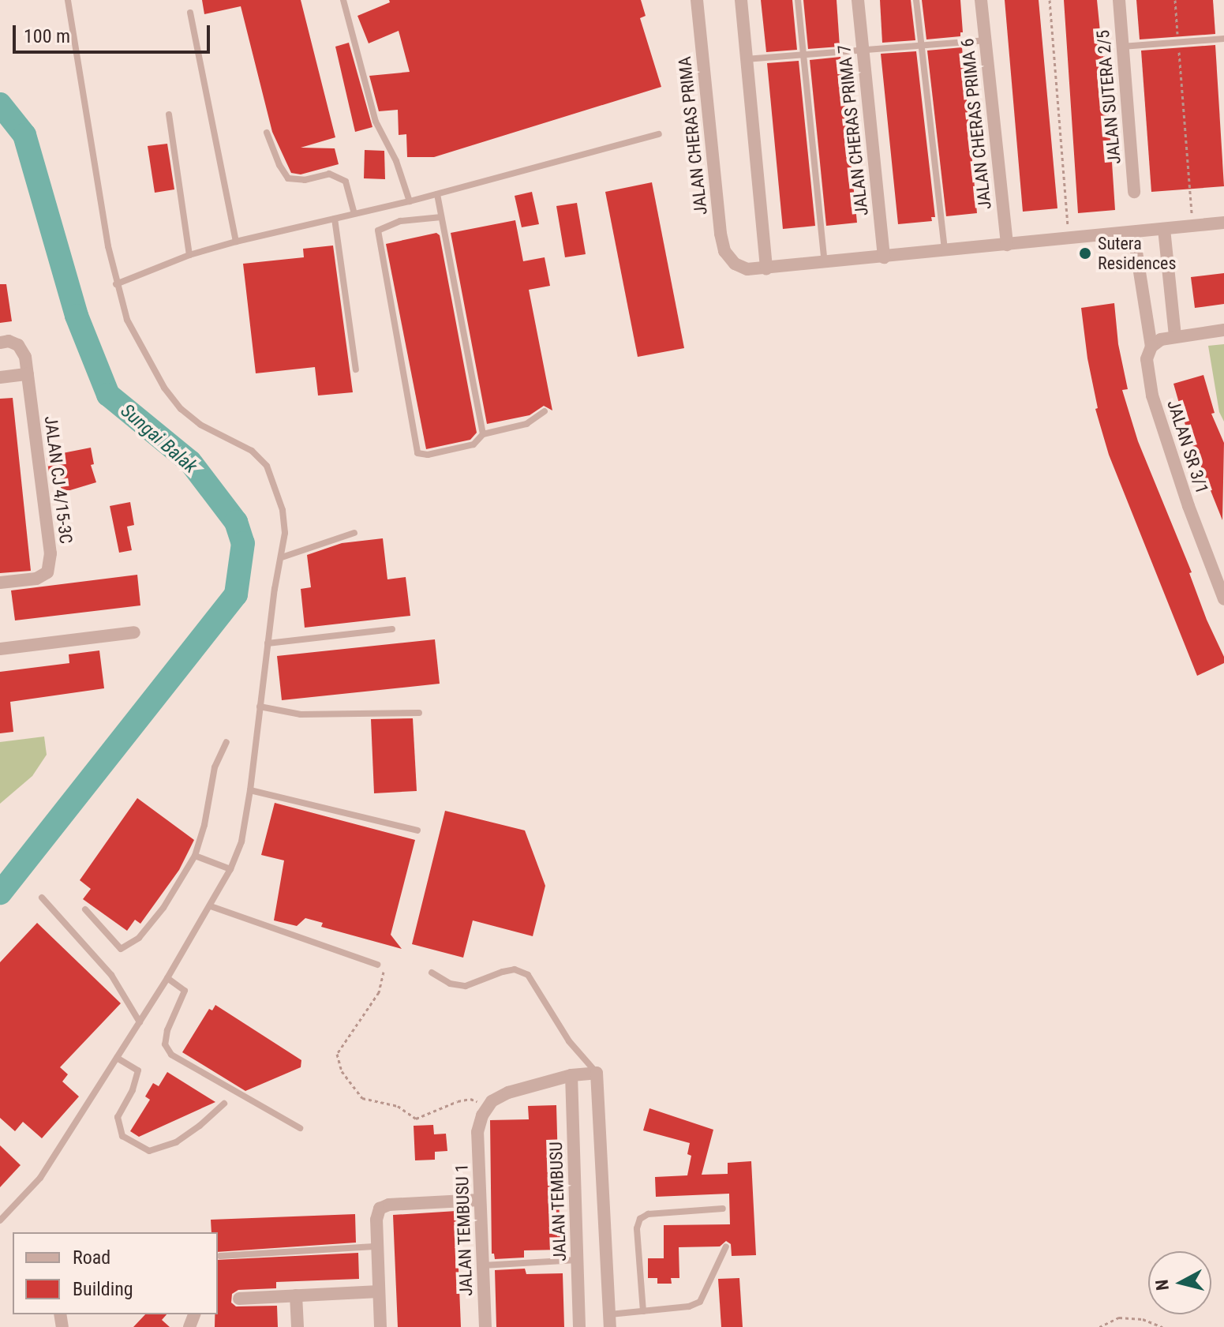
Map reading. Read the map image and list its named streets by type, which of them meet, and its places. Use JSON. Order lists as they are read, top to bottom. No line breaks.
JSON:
{"streets":{"street":["JALAN SUTERA 2/5","JALAN CHERAS PRIMA 6","JALAN CHERAS PRIMA 7","JALAN CHERAS PRIMA","JALAN SR 3/1","JALAN CJ 4/15-3C","JALAN TEMBUSU","JALAN TEMBUSU 1"]},"water":["Sungai Balak"],"places":["Sutera Residences"],"legend":["Road","Building"],"scale_bar":"100 m","north":"left"}
